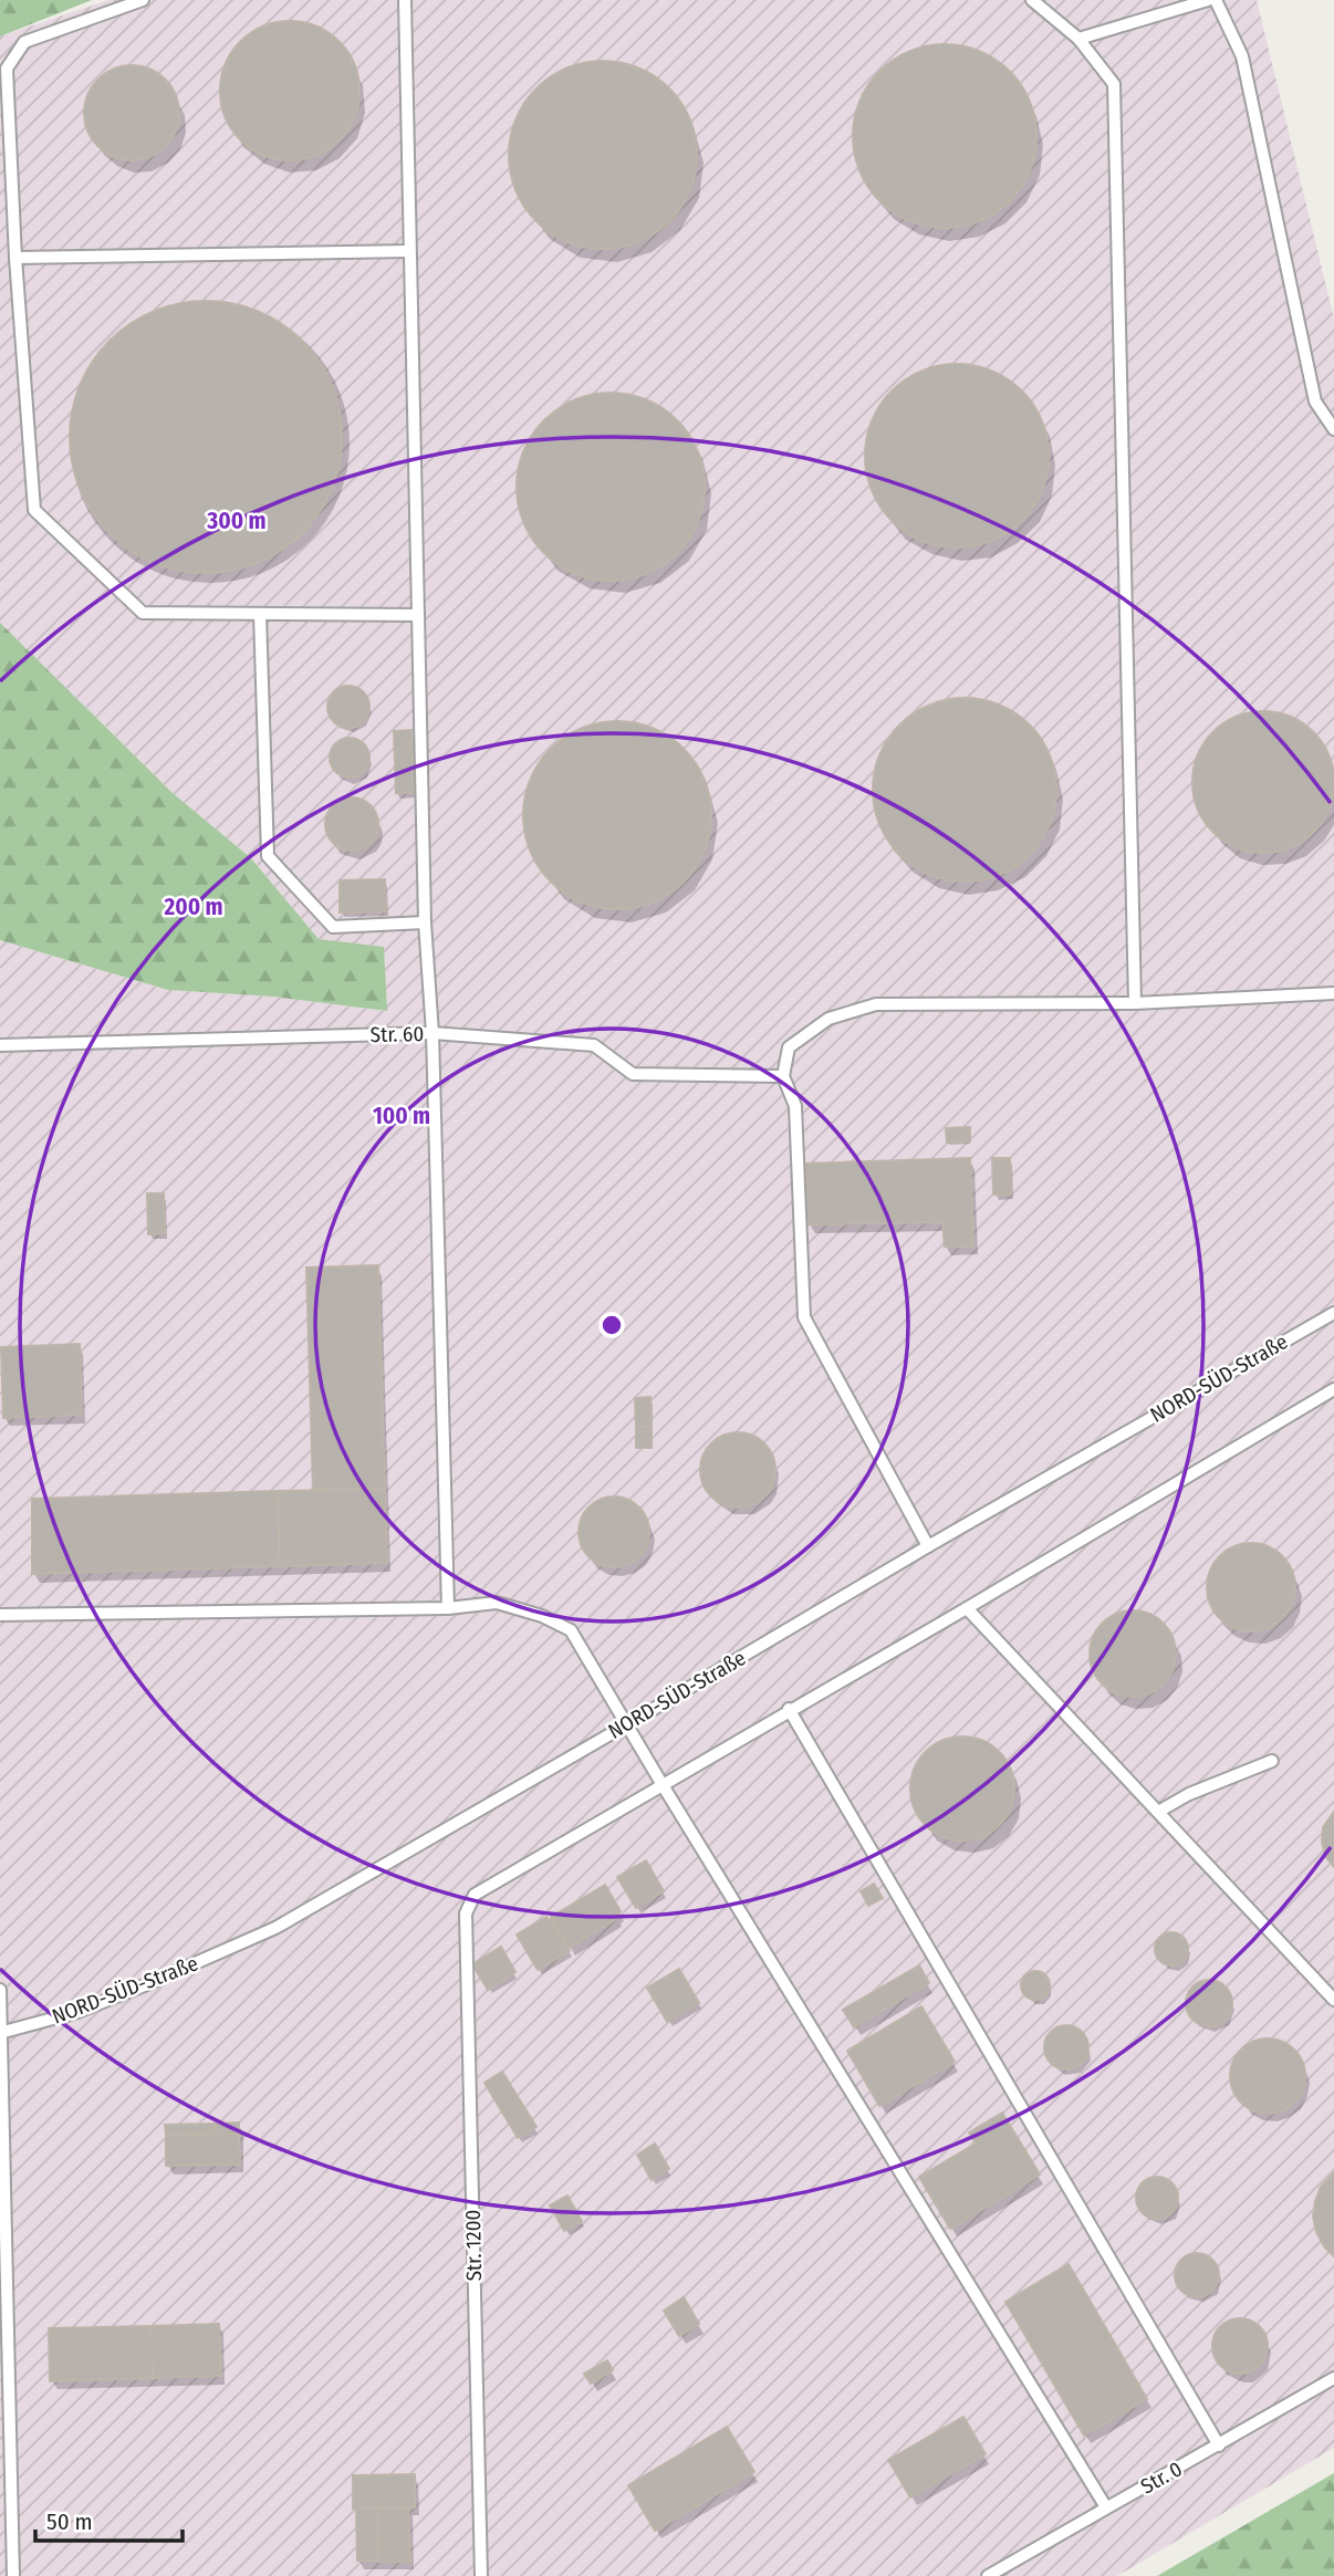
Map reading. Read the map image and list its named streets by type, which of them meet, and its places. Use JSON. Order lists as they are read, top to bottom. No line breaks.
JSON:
{"streets":{"lane":["Str. 60","NORD-SÜD-Straße","Str. 1200","Str. 0"]},"scale_bar":"50 m","rings":["300 m","200 m","100 m"]}
